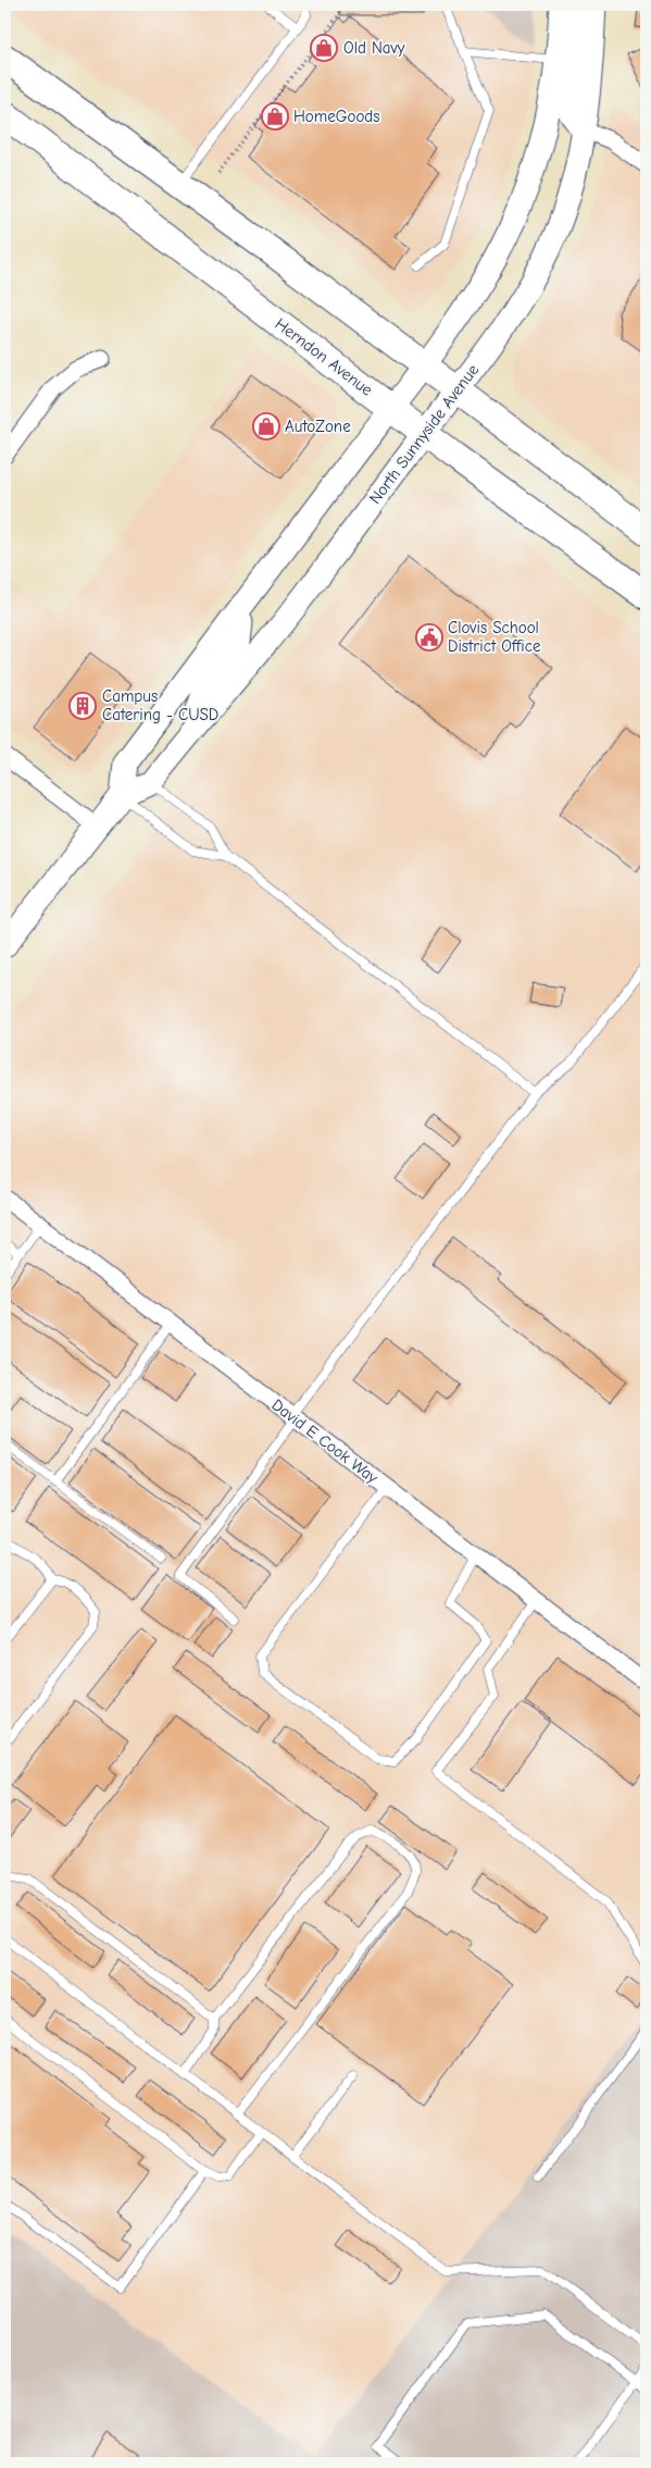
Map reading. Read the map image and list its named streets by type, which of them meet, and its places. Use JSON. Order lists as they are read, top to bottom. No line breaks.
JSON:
{"streets":{"main road":["Herndon Avenue","North Sunnyside Avenue"],"street":["David E Cook Way"]},"crossings":[["Herndon Avenue","North Sunnyside Avenue"]],"places":{"shop":["Old Navy","HomeGoods","AutoZone"],"public building":["Clovis School District Office"],"building":["Campus Catering - CUSD"]}}
